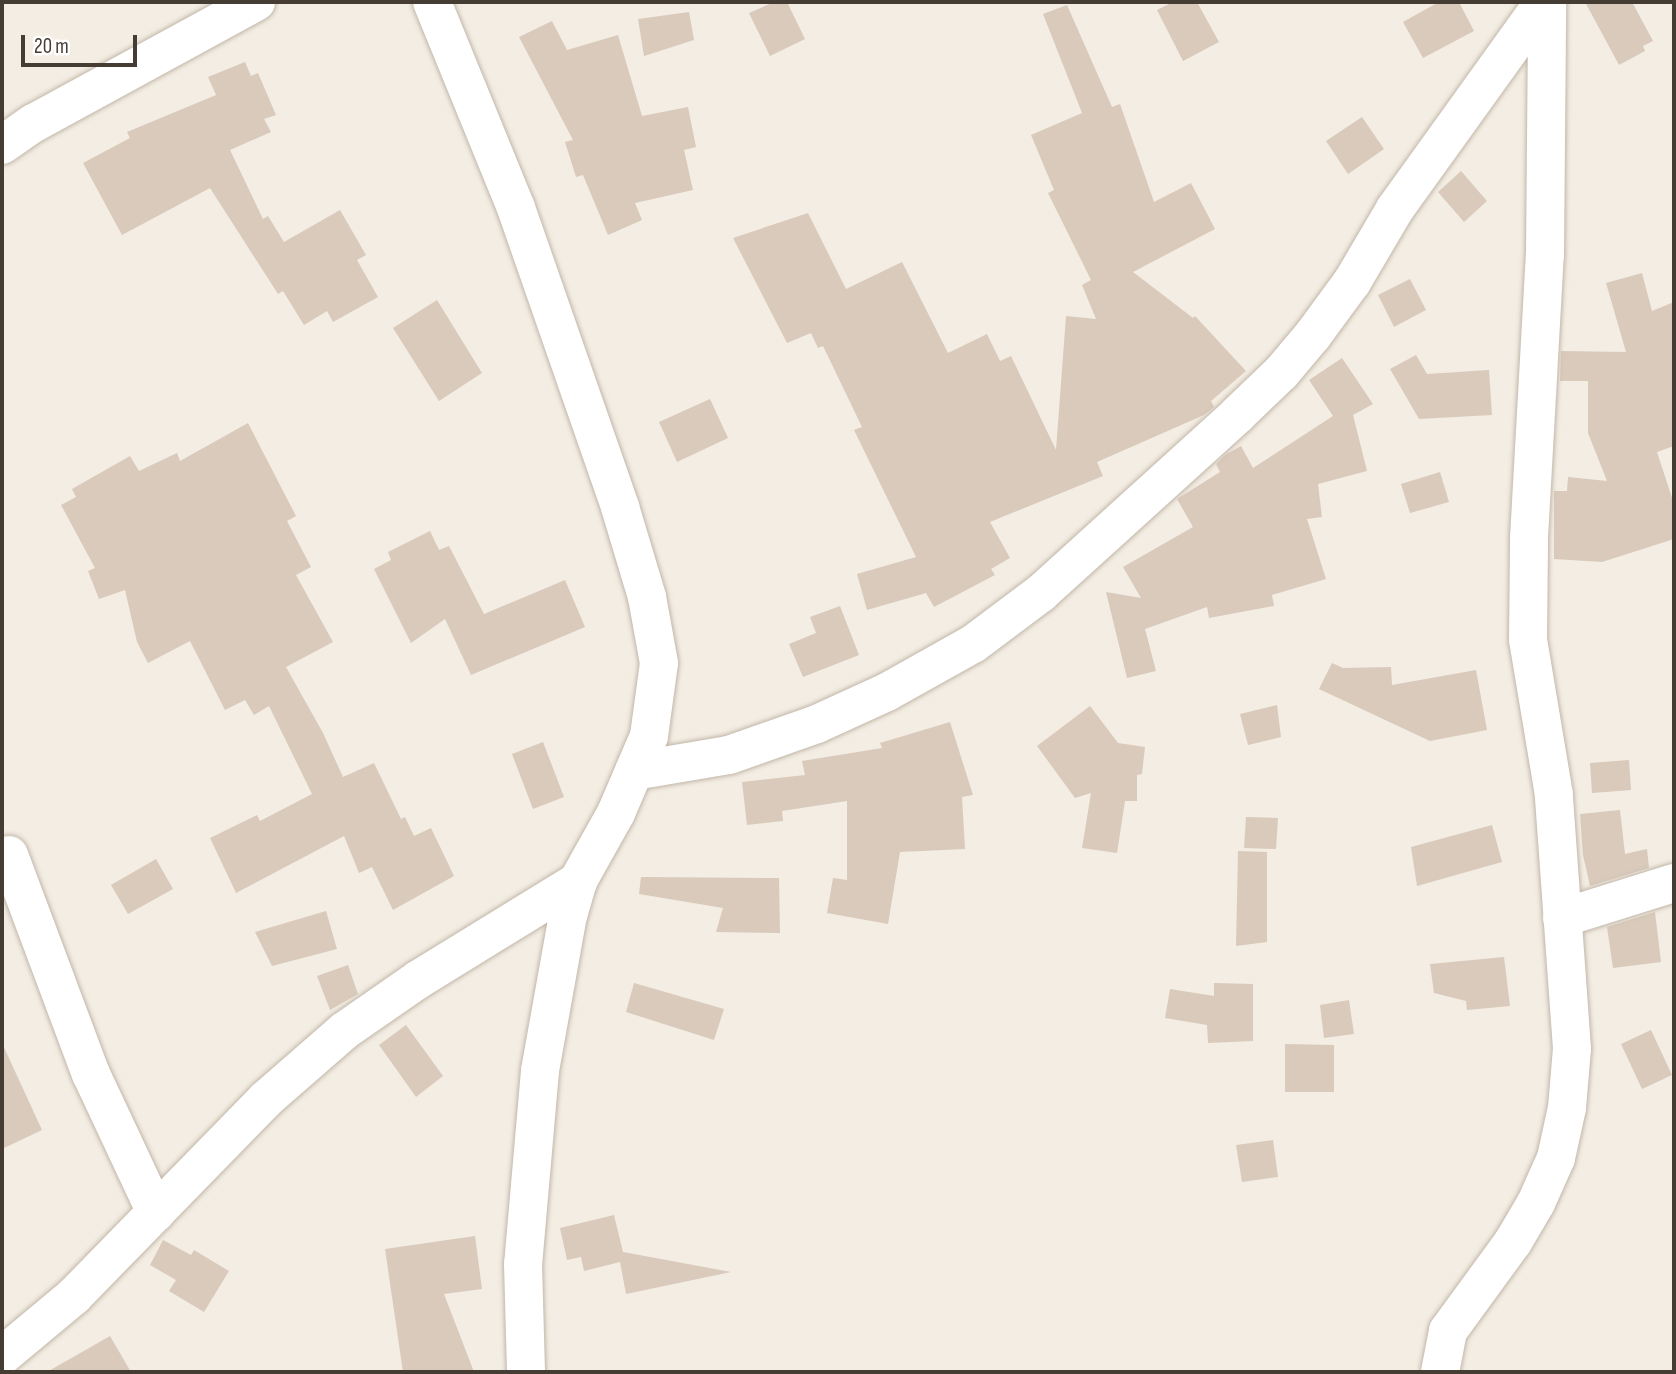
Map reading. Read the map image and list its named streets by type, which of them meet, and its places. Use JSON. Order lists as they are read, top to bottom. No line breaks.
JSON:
{"scale_bar":"20 m"}
